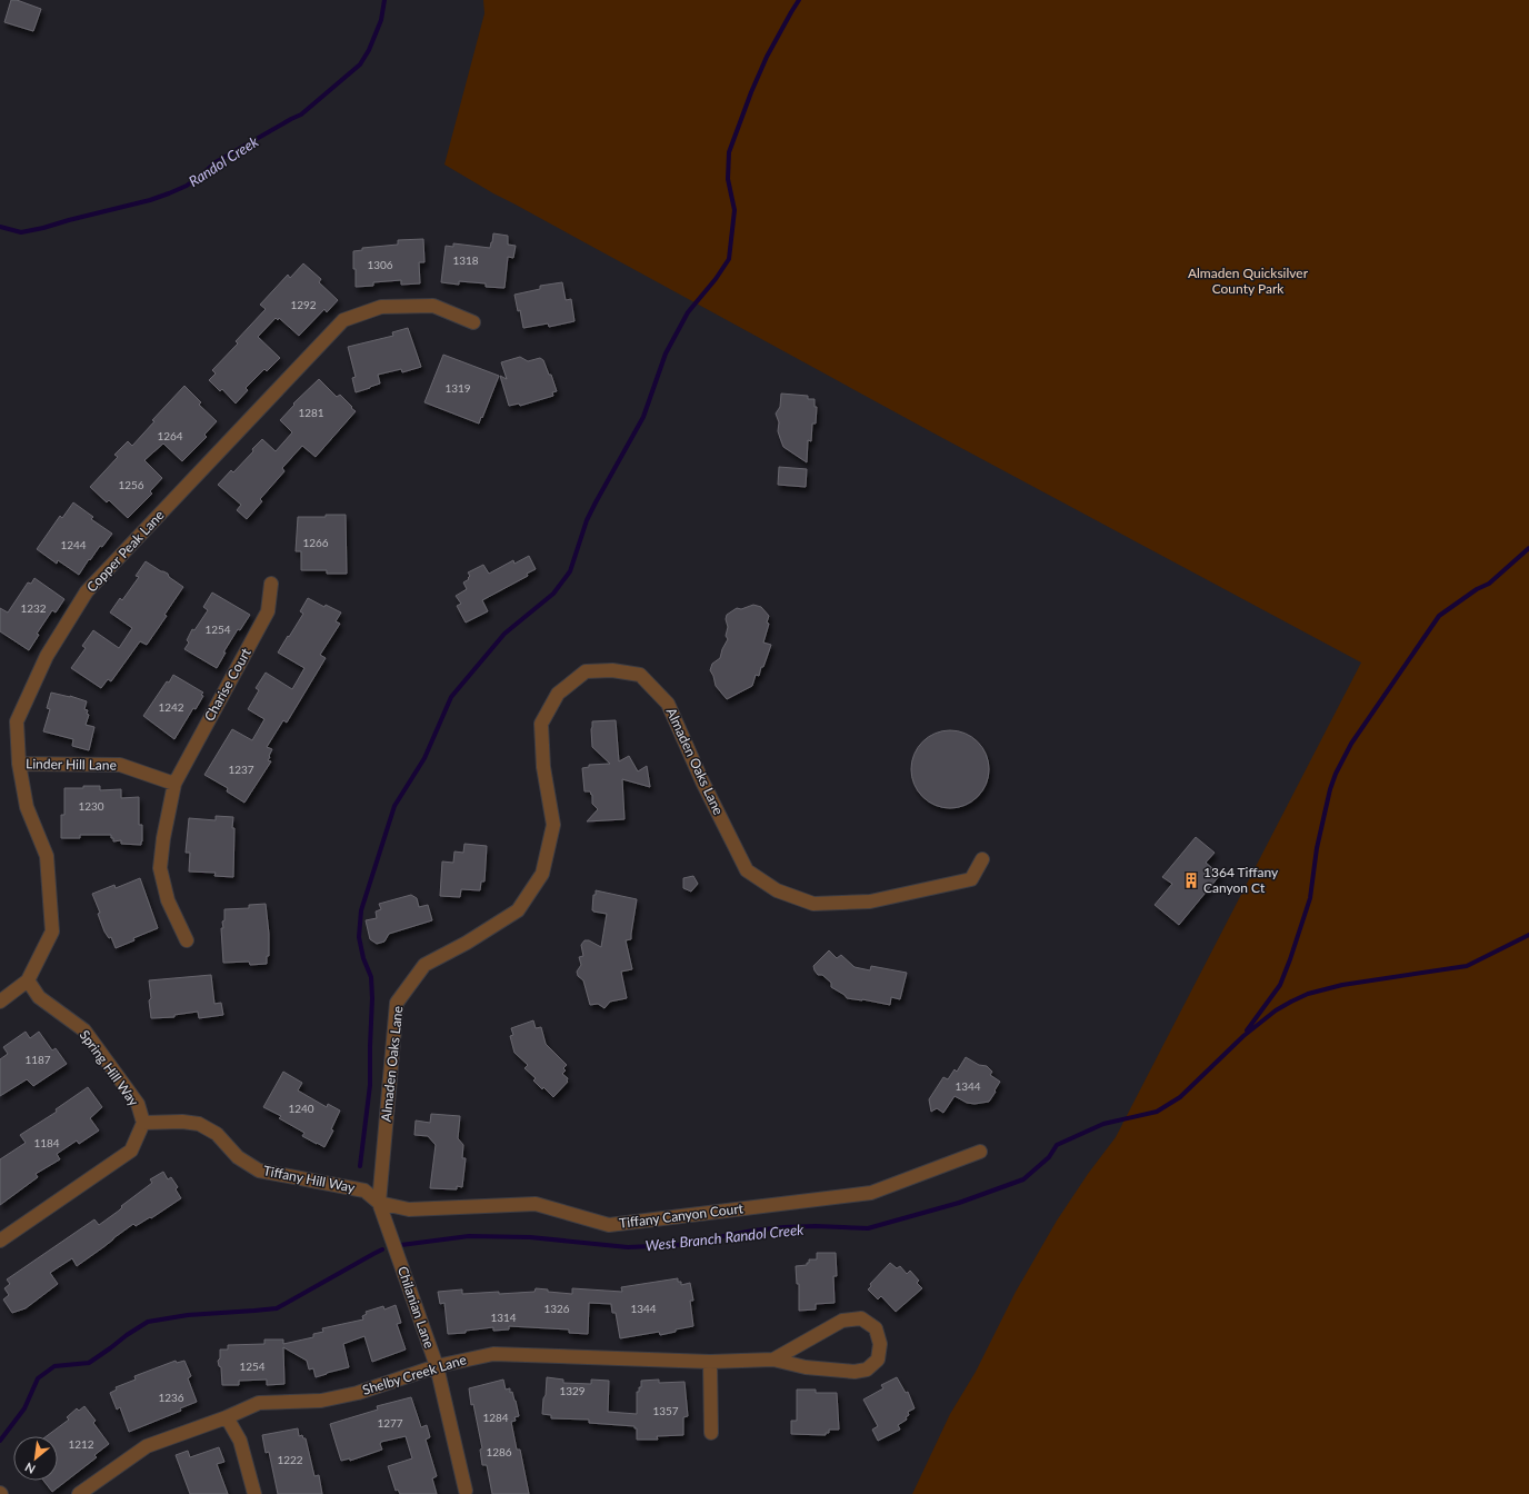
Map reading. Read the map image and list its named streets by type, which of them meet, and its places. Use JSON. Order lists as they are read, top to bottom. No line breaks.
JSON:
{"streets":{"street":["Copper Peak Lane","Charise Court","Almaden Oaks Lane","Linder Hill Lane","Spring Hill Way","Tiffany Hill Way","Tiffany Canyon Court","Chilanian Lane","Shelby Creek Lane"]},"crossings":[["Copper Peak Lane","Linder Hill Lane"],["Copper Peak Lane","Spring Hill Way"],["Charise Court","Linder Hill Lane"],["Almaden Oaks Lane","Tiffany Hill Way"],["Almaden Oaks Lane","Tiffany Canyon Court"],["Almaden Oaks Lane","Chilanian Lane"],["Spring Hill Way","Tiffany Hill Way"],["Tiffany Hill Way","Tiffany Canyon Court"],["Tiffany Hill Way","Chilanian Lane"],["Tiffany Canyon Court","Chilanian Lane"],["Chilanian Lane","Shelby Creek Lane"]],"water":["Randol Creek","West Branch Randol Creek"],"parks":["Almaden Quicksilver County Park"],"places":{"building":["1364 Tiffany Canyon Ct"]},"house_numbers":["1318","1306","1292","1319","1281","1264","1256","1266","1244","1232","1254","1242","1237","1230","1187","1344","1240","1184","1326","1344","1314","1254","1329","1236","1357","1284","1277","1212","1286","1222"],"north":"bottom left"}
